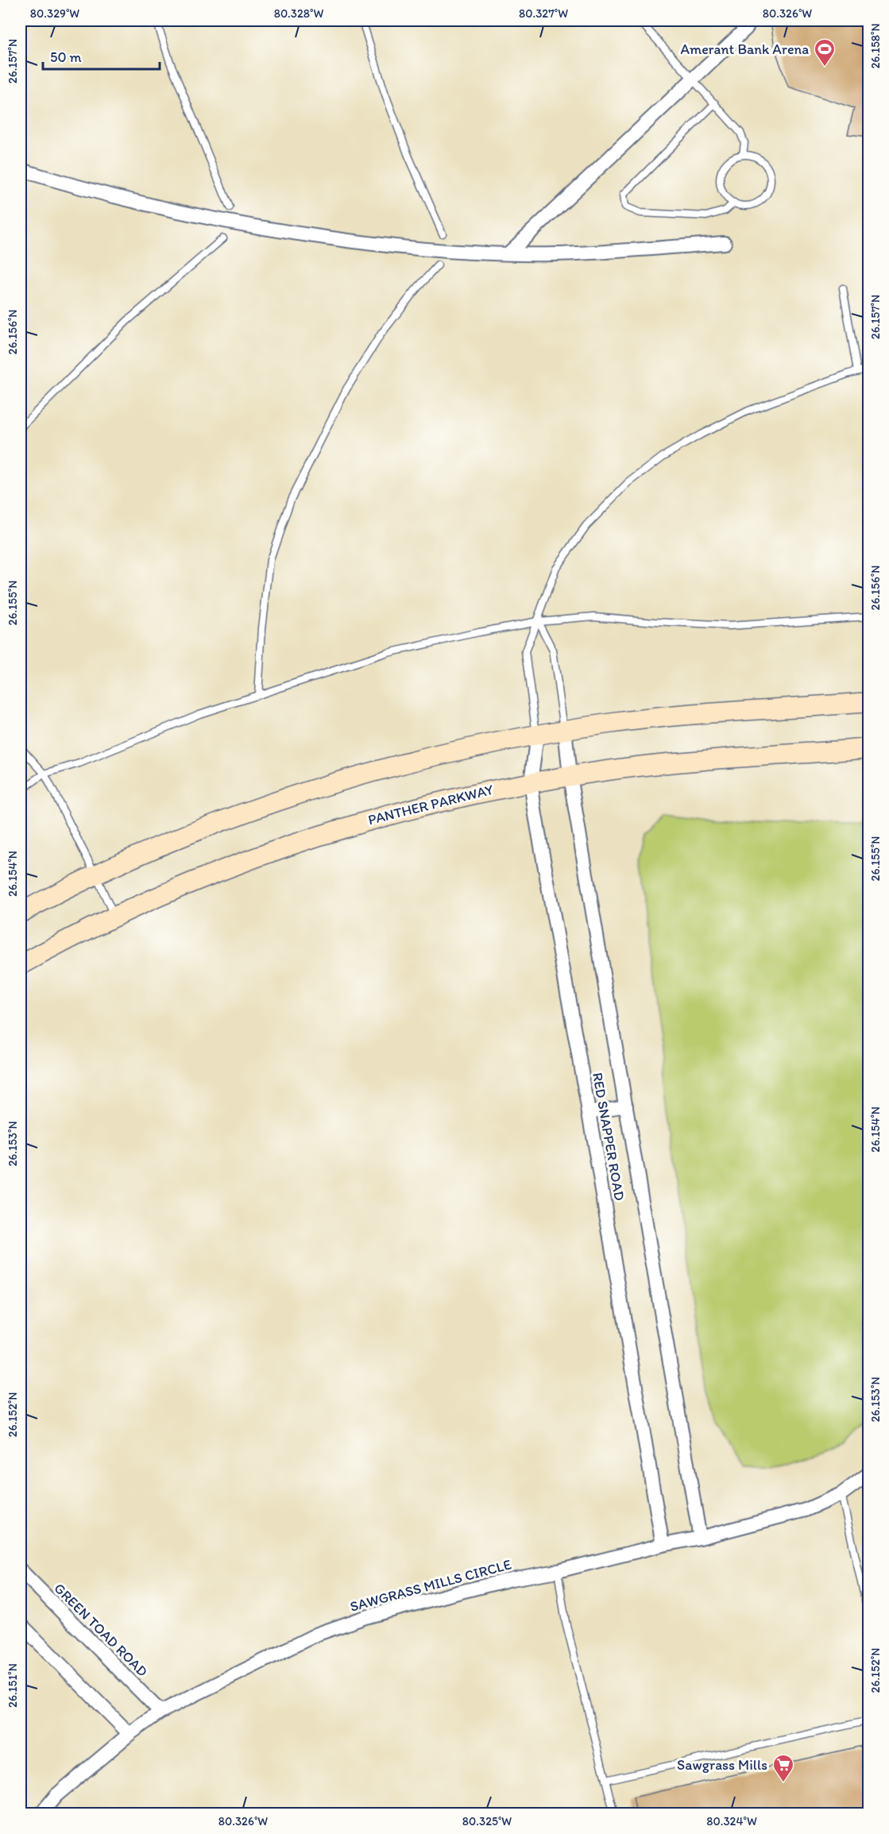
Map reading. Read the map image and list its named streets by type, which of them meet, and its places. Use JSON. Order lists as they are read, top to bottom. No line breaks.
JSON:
{"streets":{"main road":["PANTHER PARKWAY"],"street":["RED SNAPPER ROAD","SAWGRASS MILLS CIRCLE","GREEN TOAD ROAD"]},"crossings":[["PANTHER PARKWAY","RED SNAPPER ROAD"],["RED SNAPPER ROAD","SAWGRASS MILLS CIRCLE"],["SAWGRASS MILLS CIRCLE","GREEN TOAD ROAD"]],"places":{"sports":["Amerant Bank Arena"],"supermarket":["Sawgrass Mills"]},"scale_bar":"50 m","coordinates":["80.329°W","80.328°W","80.327°W","80.326°W","26.158°N","26.157°N","26.156°N","26.155°N","26.154°N","26.153°N","26.152°N","26.151°N","80.325°W","80.324°W"]}
